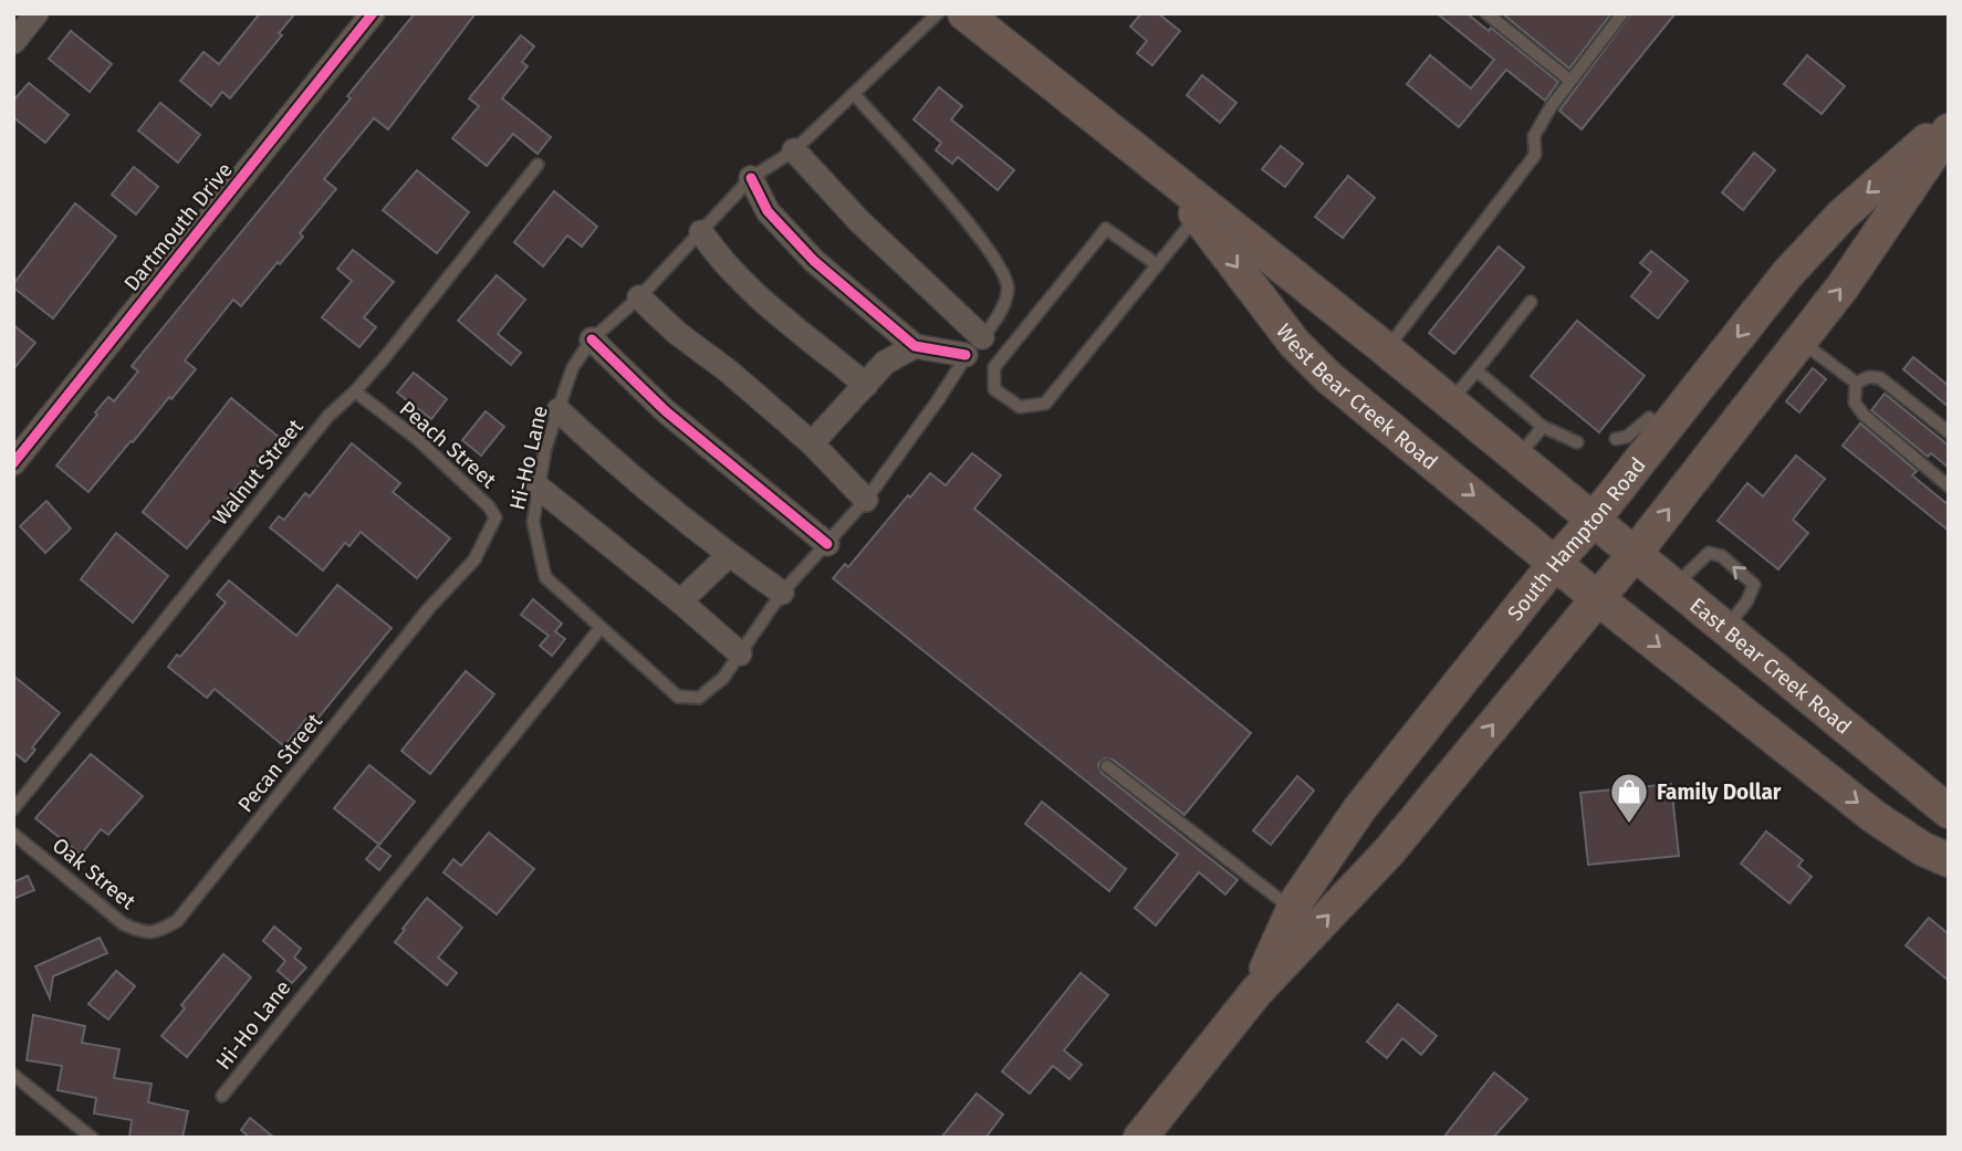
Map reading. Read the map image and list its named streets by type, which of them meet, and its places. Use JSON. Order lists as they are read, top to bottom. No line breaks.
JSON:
{"streets":{"main road":["West Bear Creek Road","South Hampton Road","East Bear Creek Road"],"street":["Dartmouth Drive"],"lane":["Peach Street","Hi-Ho Lane","Walnut Street","Pecan Street","Oak Street"]},"crossings":[["West Bear Creek Road","South Hampton Road"],["West Bear Creek Road","East Bear Creek Road"],["Peach Street","Walnut Street"],["Peach Street","Pecan Street"],["South Hampton Road","East Bear Creek Road"],["Pecan Street","Oak Street"]],"places":{"shop":["Family Dollar"]}}
